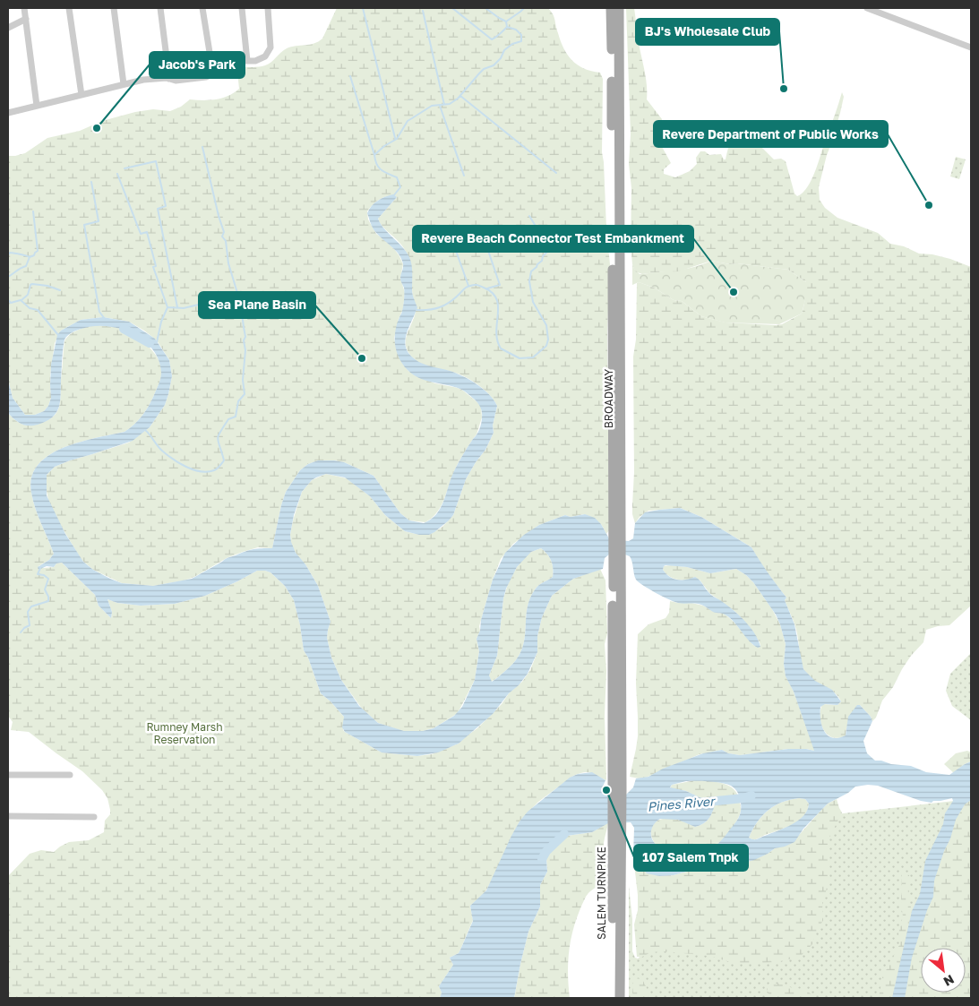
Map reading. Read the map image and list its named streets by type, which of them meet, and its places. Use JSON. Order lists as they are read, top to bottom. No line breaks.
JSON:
{"streets":{"main road":["BROADWAY","SALEM TURNPIKE"]},"crossings":[["BROADWAY","SALEM TURNPIKE"]],"water":["Pines River"],"parks":["Rumney Marsh Reservation"],"places":["BJ's Wholesale Club","Jacob's Park","Revere Department of Public Works","Revere Beach Connector Test Embankment","Sea Plane Basin","107 Salem Tnpk"],"north":"bottom right"}
